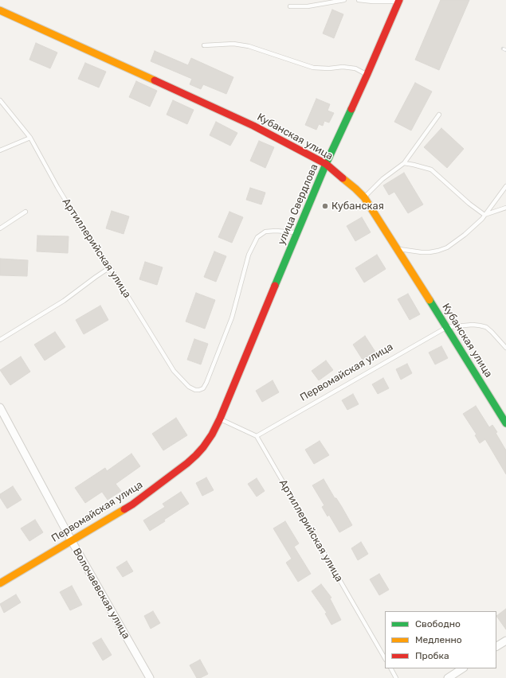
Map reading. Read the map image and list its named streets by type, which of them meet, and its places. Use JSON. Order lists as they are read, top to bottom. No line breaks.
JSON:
{"streets":{"main road":["Кубанская улица","улица Свердлова","Первомайская улица"],"street":["Волочаевская улица"],"lane":["Артиллерийская улица"]},"crossings":[["Кубанская улица","улица Свердлова"],["Кубанская улица","Первомайская улица"],["улица Свердлова","Артиллерийская улица"],["улица Свердлова","Первомайская улица"],["Артиллерийская улица","Первомайская улица"],["Первомайская улица","Волочаевская улица"]],"places":["Кубанская"],"legend":["Свободно","Медленно","Пробка"]}
